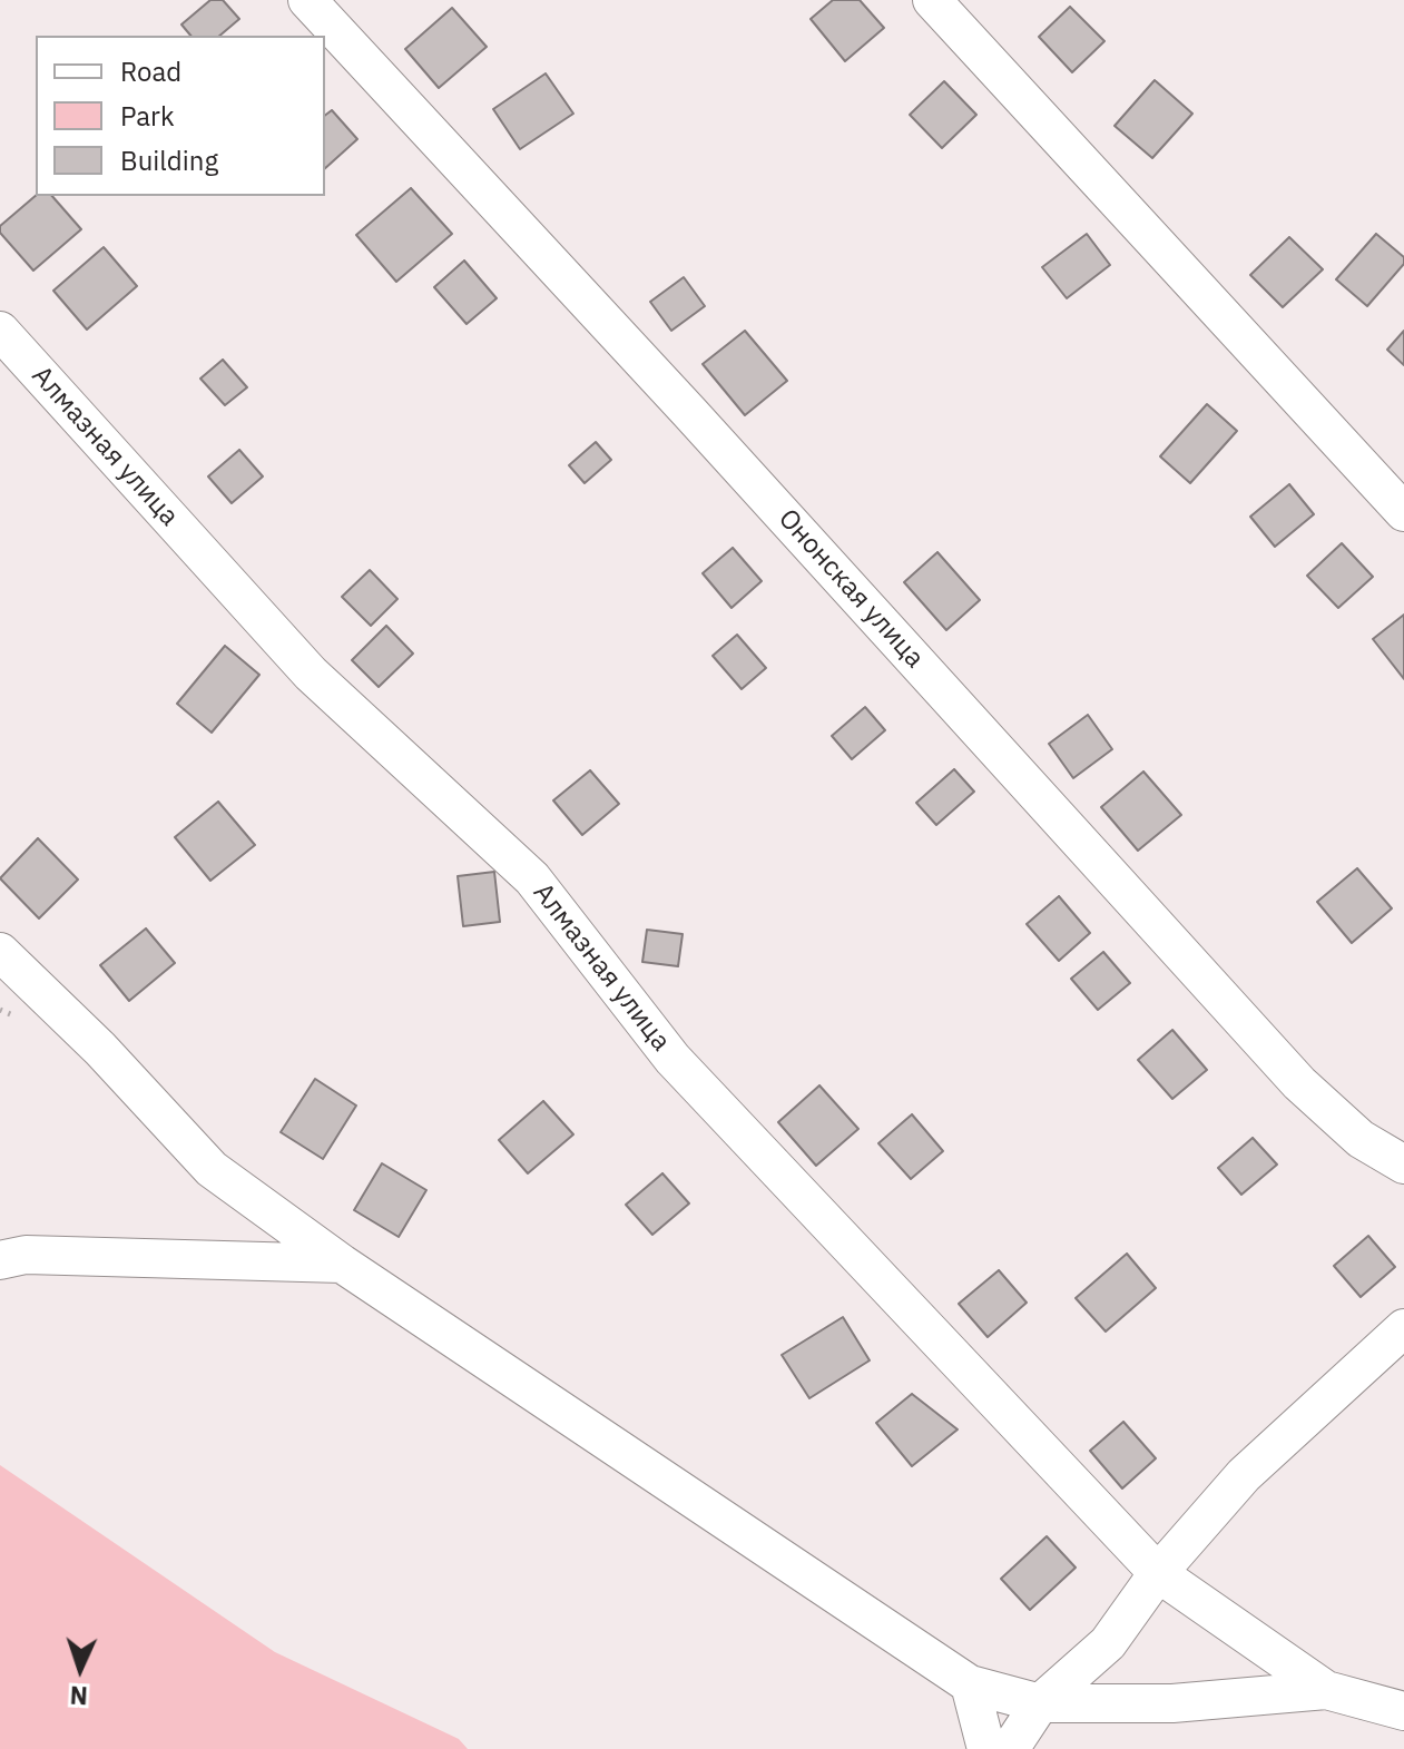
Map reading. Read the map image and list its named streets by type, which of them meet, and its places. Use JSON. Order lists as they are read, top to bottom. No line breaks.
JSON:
{"streets":{"street":["Алмазная улица","Ононская улица"]},"legend":["Road","Park","Building"],"north":"bottom"}
